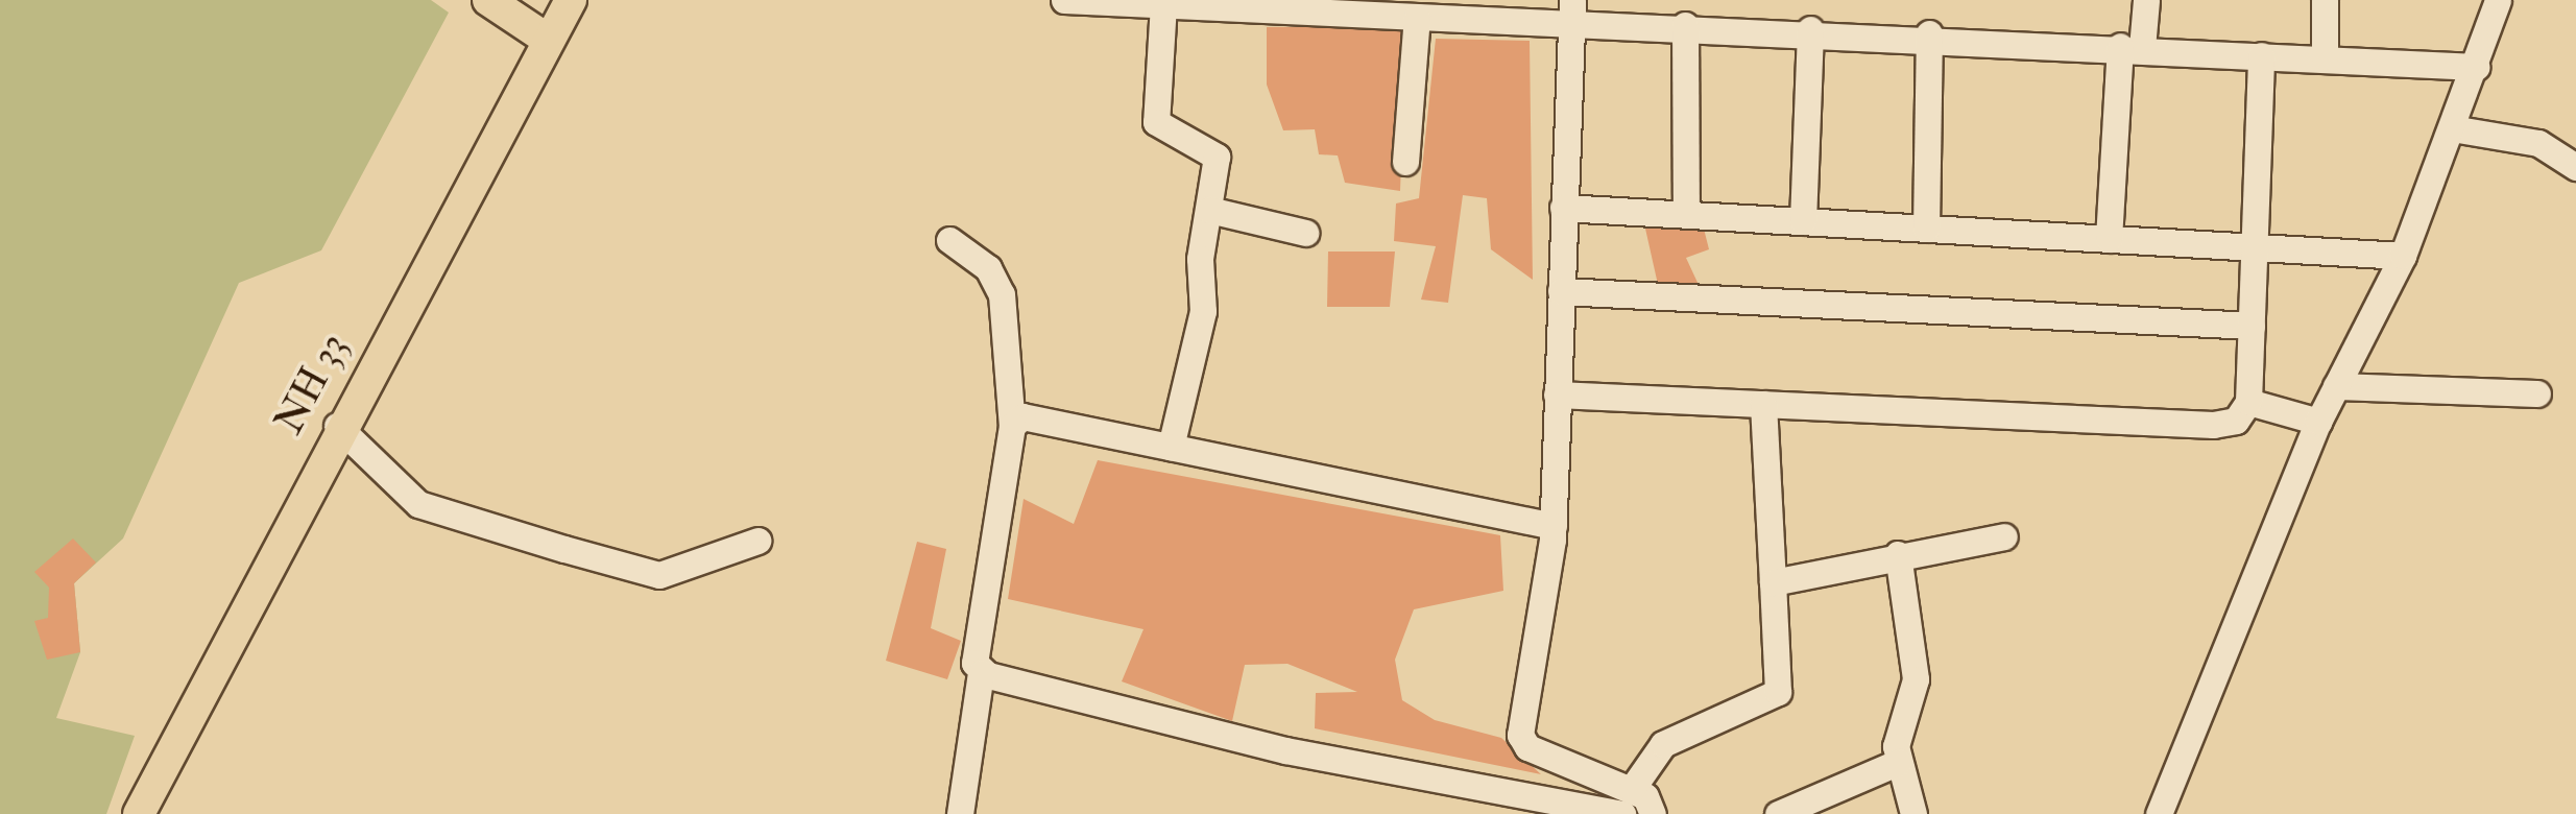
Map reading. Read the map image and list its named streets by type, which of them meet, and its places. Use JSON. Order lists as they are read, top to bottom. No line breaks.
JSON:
{"streets":{"main road":["NH 33"]}}
